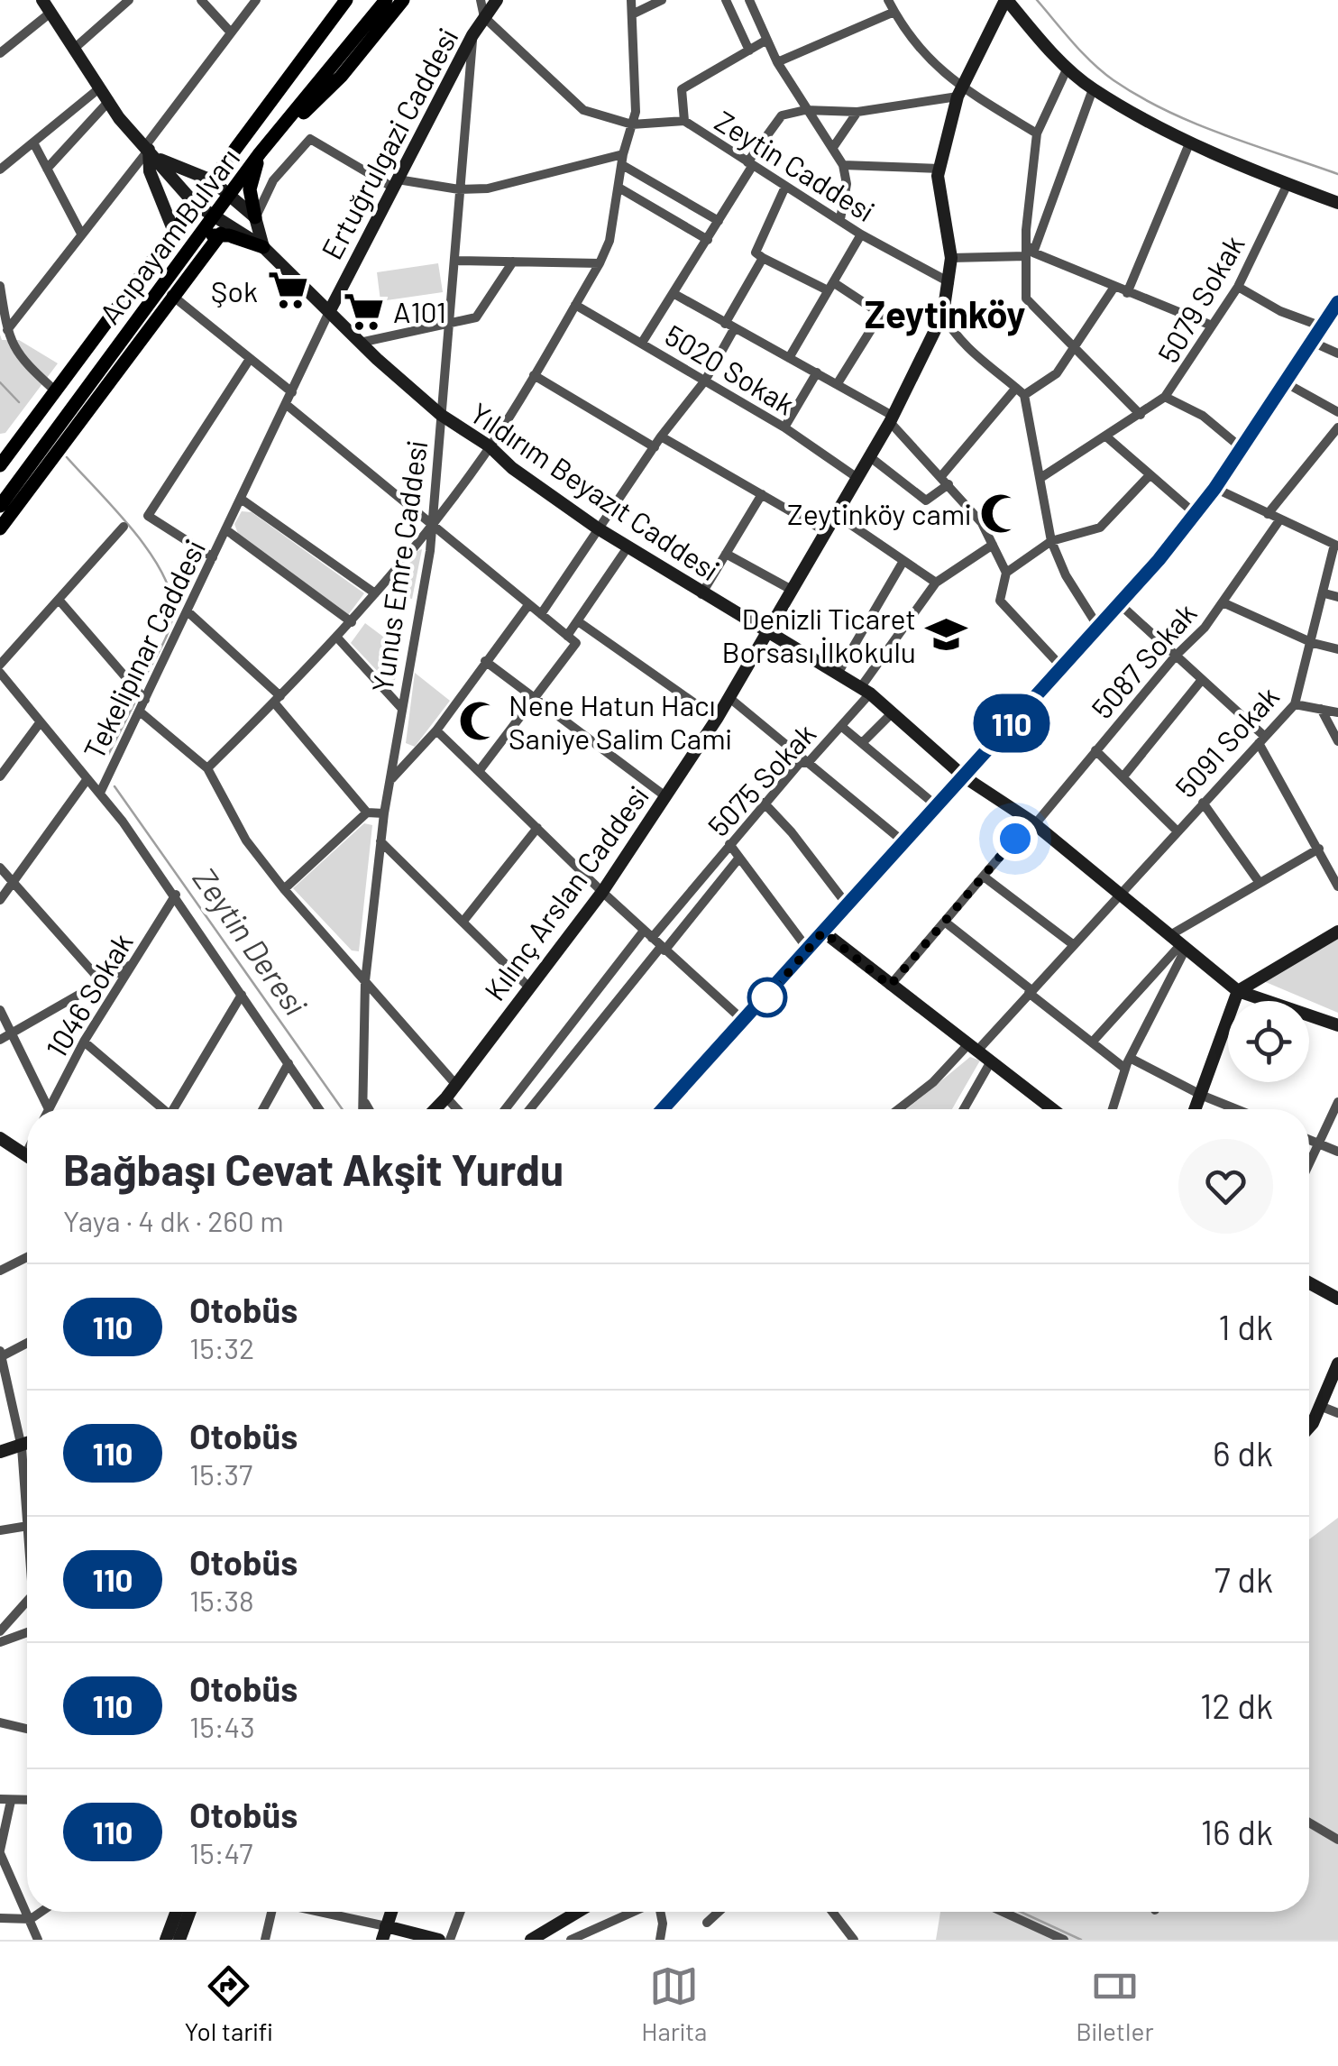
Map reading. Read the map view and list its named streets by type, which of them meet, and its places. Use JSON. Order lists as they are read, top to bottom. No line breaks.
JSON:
{"streets":{"main road":["Acıpayam Bulvarı"],"street":["Ertuğrulgazi Caddesi","Zeytin Caddesi","5079 Sokak","5020 Sokak","Yıldırım Beyazıt Caddesi","Yunus Emre Caddesi","Tekelipınar Caddesi","5087 Sokak","5091 Sokak","5075 Sokak","Kılınç Arslan Caddesi","1046 Sokak"]},"crossings":[["Ertuğrulgazi Caddesi","Zeytin Caddesi"],["Ertuğrulgazi Caddesi","Yıldırım Beyazıt Caddesi"],["Ertuğrulgazi Caddesi","Yunus Emre Caddesi"],["Ertuğrulgazi Caddesi","Tekelipınar Caddesi"],["Zeytin Caddesi","Kılınç Arslan Caddesi"],["Acıpayam Bulvarı","Yıldırım Beyazıt Caddesi"],["5020 Sokak","Kılınç Arslan Caddesi"],["Yıldırım Beyazıt Caddesi","Yunus Emre Caddesi"],["Yıldırım Beyazıt Caddesi","Tekelipınar Caddesi"],["Yıldırım Beyazıt Caddesi","5087 Sokak"],["Yıldırım Beyazıt Caddesi","5091 Sokak"],["Yıldırım Beyazıt Caddesi","5075 Sokak"],["Yıldırım Beyazıt Caddesi","Kılınç Arslan Caddesi"],["Tekelipınar Caddesi","1046 Sokak"]],"districts":["Zeytinköy"],"water":["Zeytin Deresi"],"places":{"supermarket":["Şok","A101"],"mosque":["Zeytinköy cami","Nene Hatun Hacı Saniye Salim Cami"],"school or university":["Denizli Ticaret Borsası İlkokulu"]},"lines":["bus line 110"],"page":{"on_map":"110","heading":["Bağbaşı Cevat Akşit Yurdu","Yaya · 4 dk · 260 m"],"list":[{"mark":"110","name":"Otobüs","note":"15:32","value":"1 dk"},{"mark":"110","name":"Otobüs","note":"15:37","value":"6 dk"},{"mark":"110","name":"Otobüs","note":"15:38","value":"7 dk"},{"mark":"110","name":"Otobüs","note":"15:43","value":"12 dk"},{"mark":"110","name":"Otobüs","note":"15:47","value":"16 dk"}],"tabs":["Yol tarifi","Harita","Biletler"]}}
